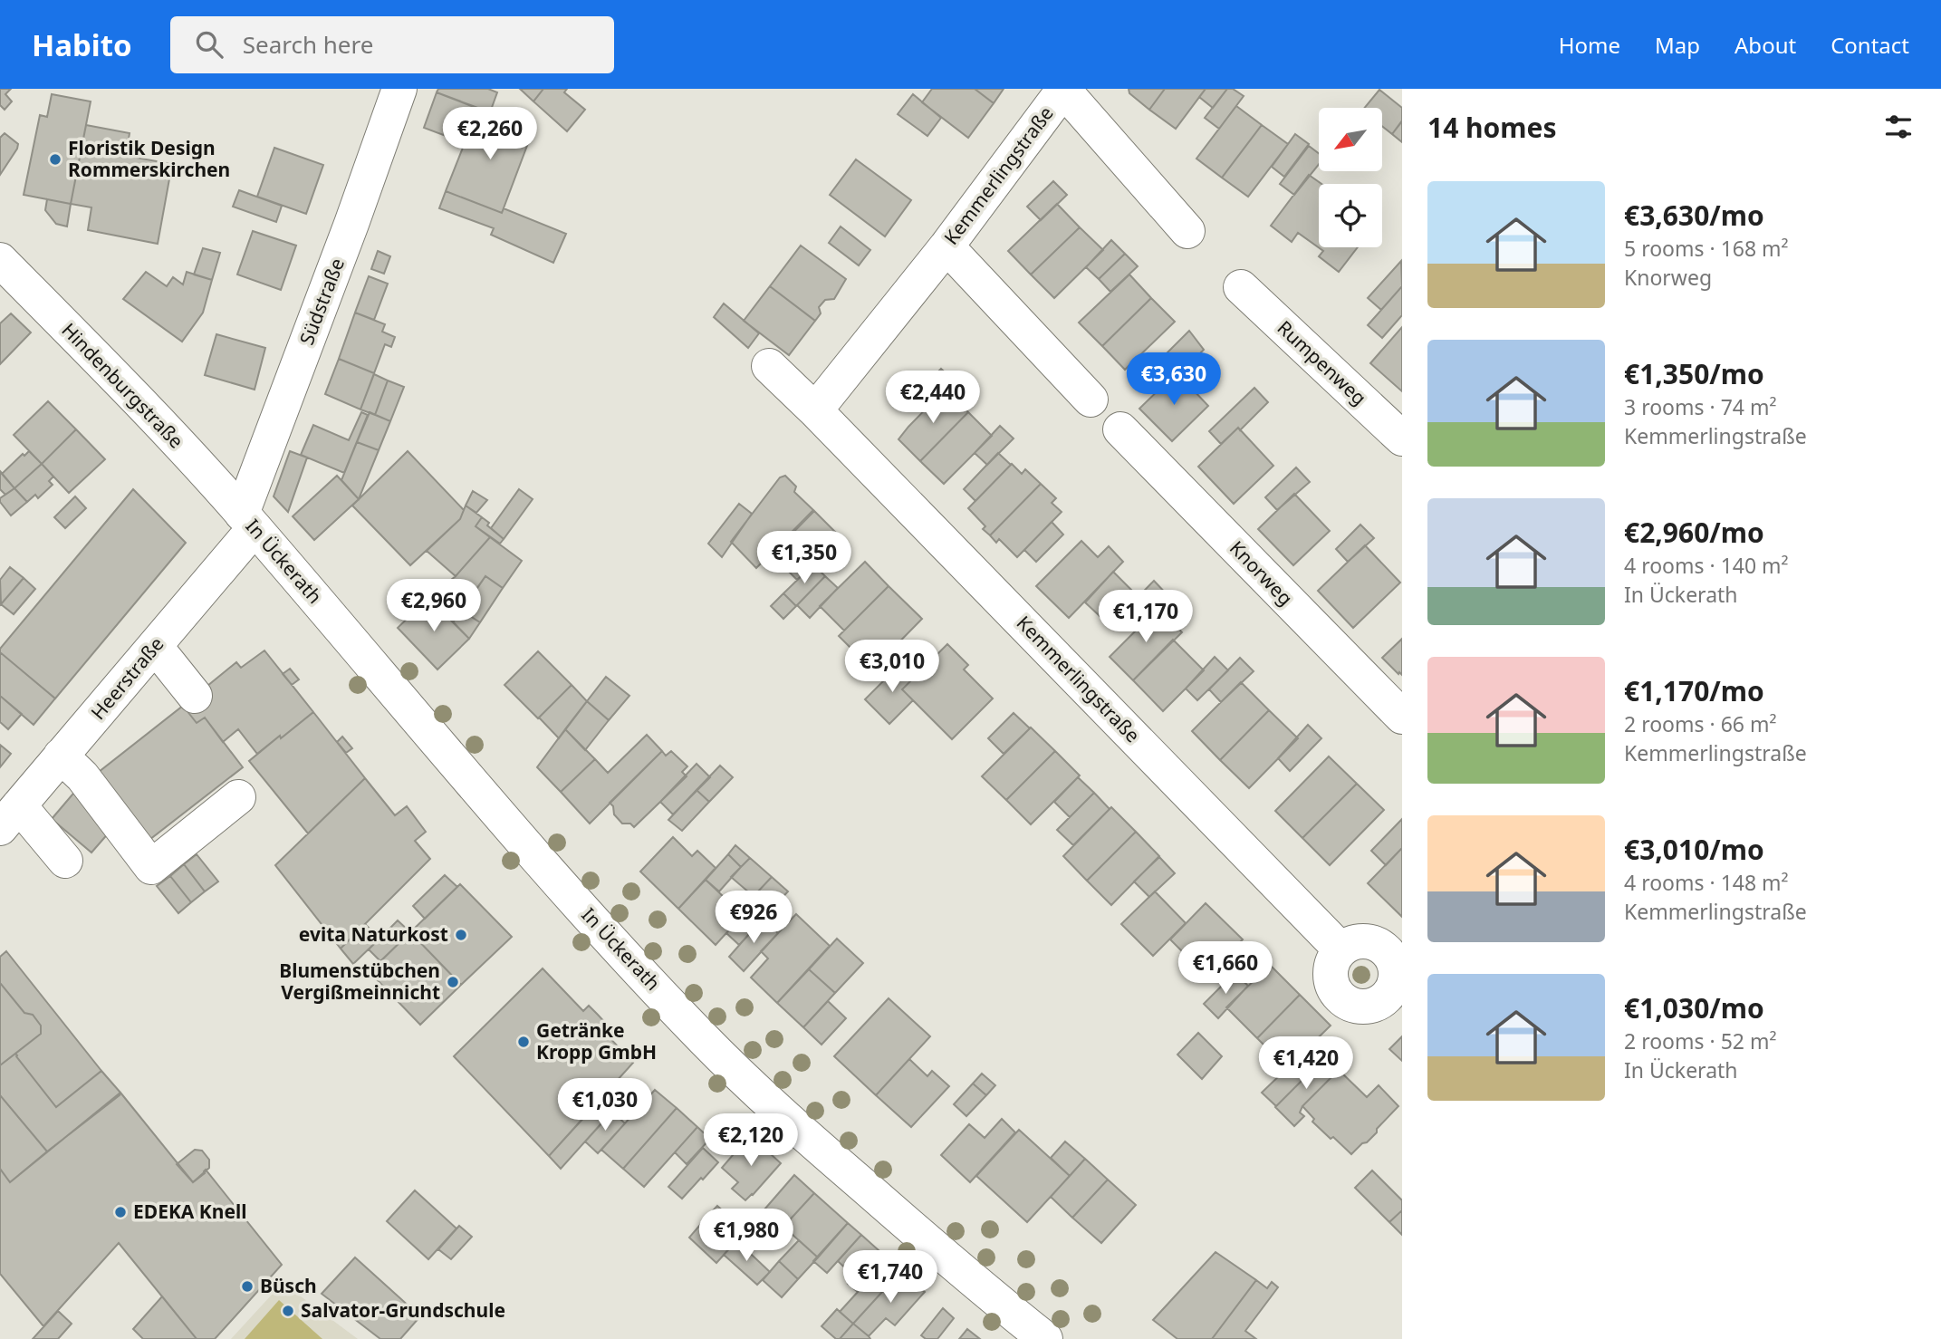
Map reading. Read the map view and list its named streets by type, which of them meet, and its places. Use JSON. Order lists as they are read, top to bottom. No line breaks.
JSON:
{"streets":{"street":["Kemmerlingstraße","Südstraße","Rumpenweg","Hindenburgstraße","In Ückerath","Knorweg","Heerstraße"]},"crossings":[["Südstraße","Hindenburgstraße"],["Südstraße","In Ückerath"],["Südstraße","Heerstraße"],["Hindenburgstraße","In Ückerath"],["Hindenburgstraße","Heerstraße"],["In Ückerath","Heerstraße"]],"places":["Floristik Design Rommerskirchen","evita Naturkost","Blumenstübchen Vergißmeinnicht","Getränke Kropp GmbH","EDEKA Knell","Büsch","Salvator-Grundschule"],"north":"bottom left","page":{"header":"Habito","search":"Search here","nav":["Home","Map","About","Contact"],"heading":"14 homes","price":["€2,260","€3,630","€2,440","€1,350","€2,960","€1,170","€3,010","€926","€1,660","€1,420","€1,030","€2,120","€1,980","€1,740"],"list":[{"name":"€3,630/mo","note":"5 rooms · 168 m² · Knorweg"},{"name":"€1,350/mo","note":"3 rooms · 74 m² · Kemmerlingstraße"},{"name":"€2,960/mo","note":"4 rooms · 140 m² · In Ückerath"},{"name":"€1,170/mo","note":"2 rooms · 66 m² · Kemmerlingstraße"},{"name":"€3,010/mo","note":"4 rooms · 148 m² · Kemmerlingstraße"},{"name":"€1,030/mo","note":"2 rooms · 52 m² · In Ückerath"}]}}
